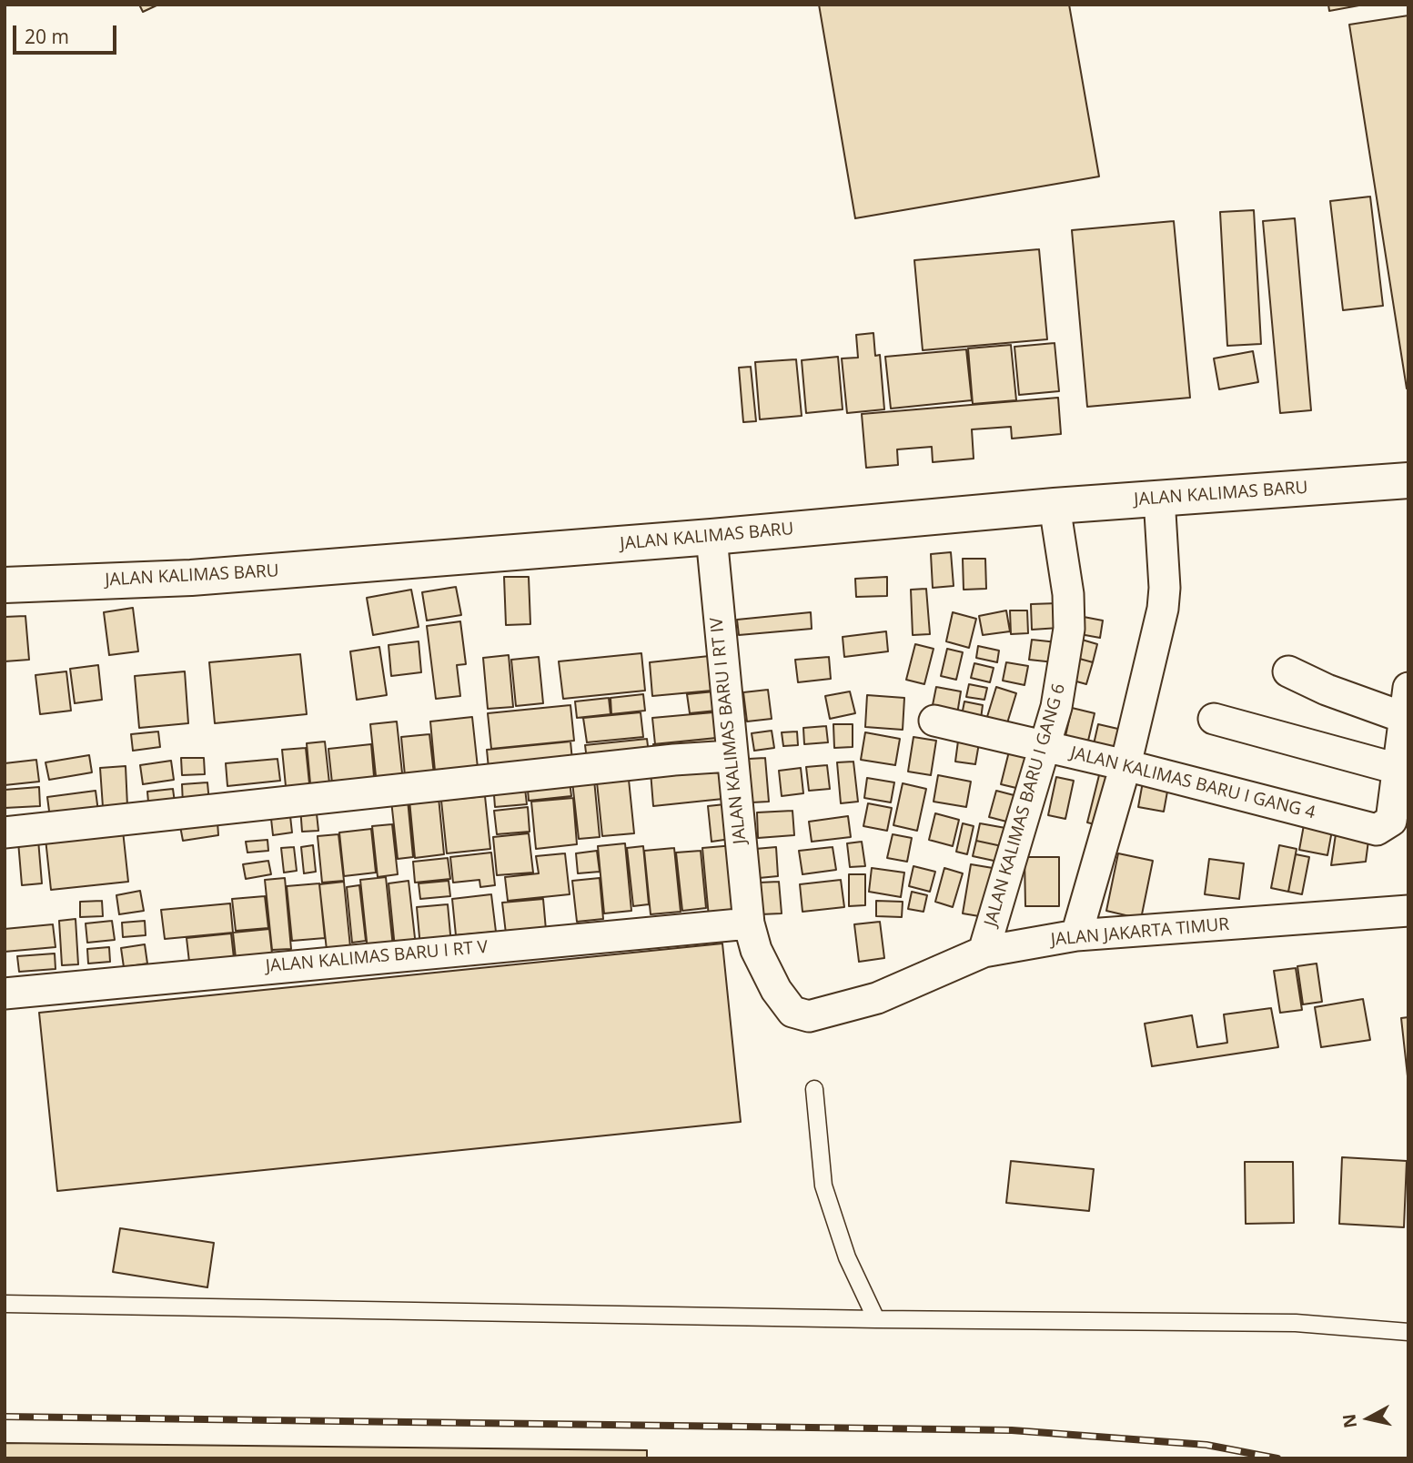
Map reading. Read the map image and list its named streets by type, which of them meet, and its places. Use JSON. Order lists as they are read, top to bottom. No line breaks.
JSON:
{"streets":{"street":["JALAN KALIMAS BARU","JALAN KALIMAS BARU I RT IV","JALAN KALIMAS BARU I GANG 4","JALAN KALIMAS BARU I GANG 6","JALAN JAKARTA TIMUR","JALAN KALIMAS BARU I RT V"]},"crossings":[["JALAN KALIMAS BARU","JALAN KALIMAS BARU I RT IV"],["JALAN KALIMAS BARU","JALAN KALIMAS BARU I GANG 6"],["JALAN KALIMAS BARU I RT IV","JALAN JAKARTA TIMUR"],["JALAN KALIMAS BARU I RT IV","JALAN KALIMAS BARU I RT V"],["JALAN KALIMAS BARU I GANG 4","JALAN KALIMAS BARU I GANG 6"],["JALAN KALIMAS BARU I GANG 6","JALAN JAKARTA TIMUR"],["JALAN JAKARTA TIMUR","JALAN KALIMAS BARU I RT V"]],"scale_bar":"20 m","north":"left"}
